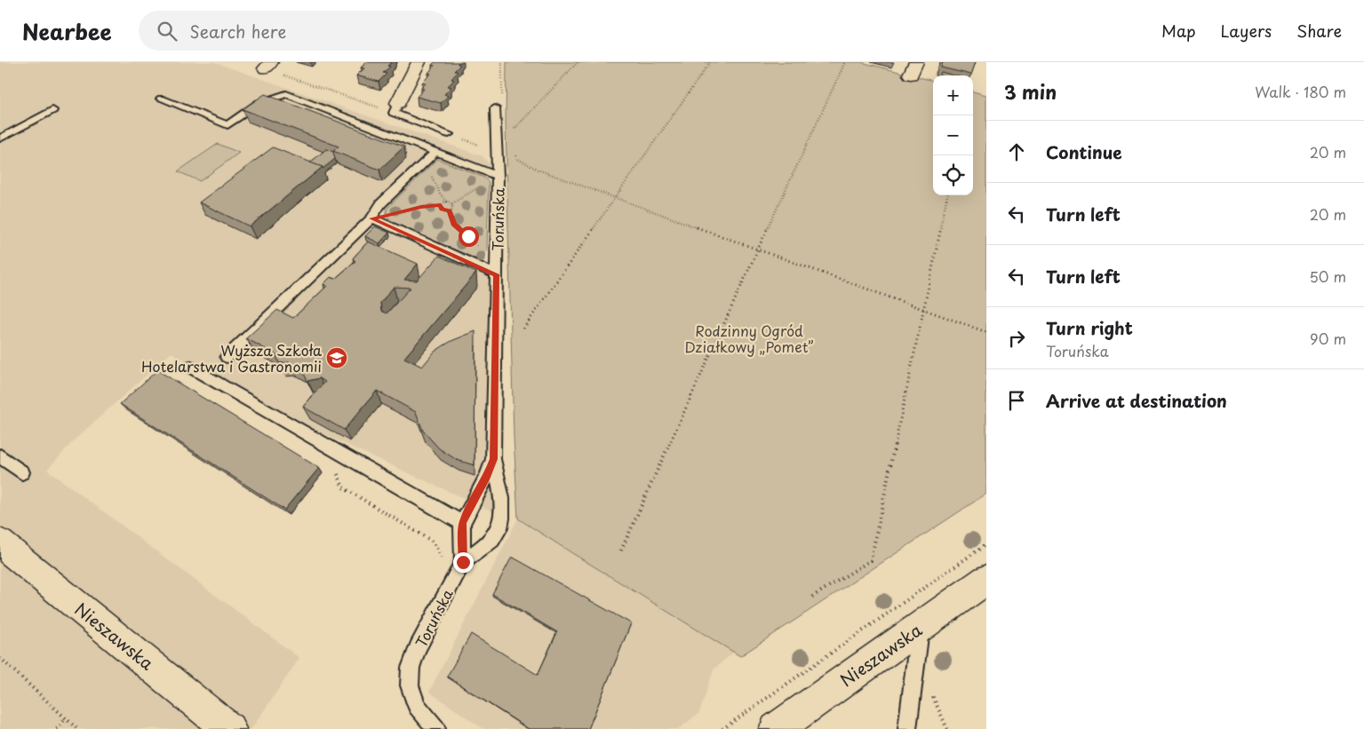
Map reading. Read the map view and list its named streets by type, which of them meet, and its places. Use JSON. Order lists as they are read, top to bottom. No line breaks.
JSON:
{"streets":{"street":["Nieszawska"],"lane":["Toruńska"]},"parks":["Rodzinny Ogród Działkowy „Pomet”"],"places":{"school or university":["Wyższa Szkoła Hotelarstwa i Gastronomii"]},"page":{"header":"Nearbee","search":"Search here","nav":["Map","Layers","Share"],"heading":["3 min","Walk · 180 m"],"map_buttons":["+","−"],"list":[["Continue","20 m"],["Turn left","20 m"],["Turn left","50 m"],["Turn right","Toruńska","90 m"],"Arrive at destination"]}}
